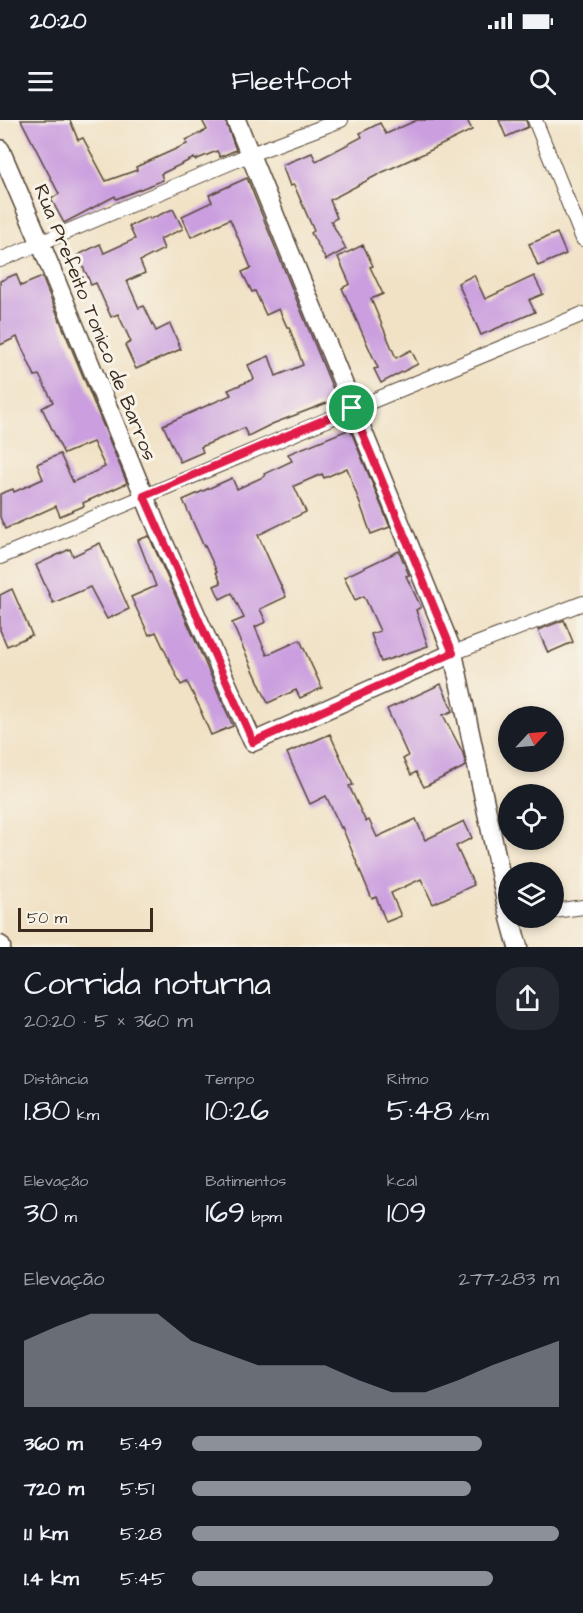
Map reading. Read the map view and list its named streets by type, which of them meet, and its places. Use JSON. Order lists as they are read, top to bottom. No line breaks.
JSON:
{"streets":{"street":["Rua Prefeito Tonico de Barros"]},"scale_bar":"50 m","north":"top right","page":{"status":"20:20","header":"Fleetfoot","scale":"50 m","heading":["Corrida noturna","20:20 · 5 × 360 m"],"stats":[["Distância","1.80 km"],["Tempo","10:26"],["Ritmo","5:48 /km"],["Elevação","30 m"],["Batimentos","169 bpm"],["kcal","109"]],"chart":["Elevação","277–283 m"],"list":[{"name":"360 m","note":"5:49"},{"name":"720 m","note":"5:51"},{"name":"1.1 km","note":"5:28"},{"name":"1.4 km","note":"5:45"}]}}
